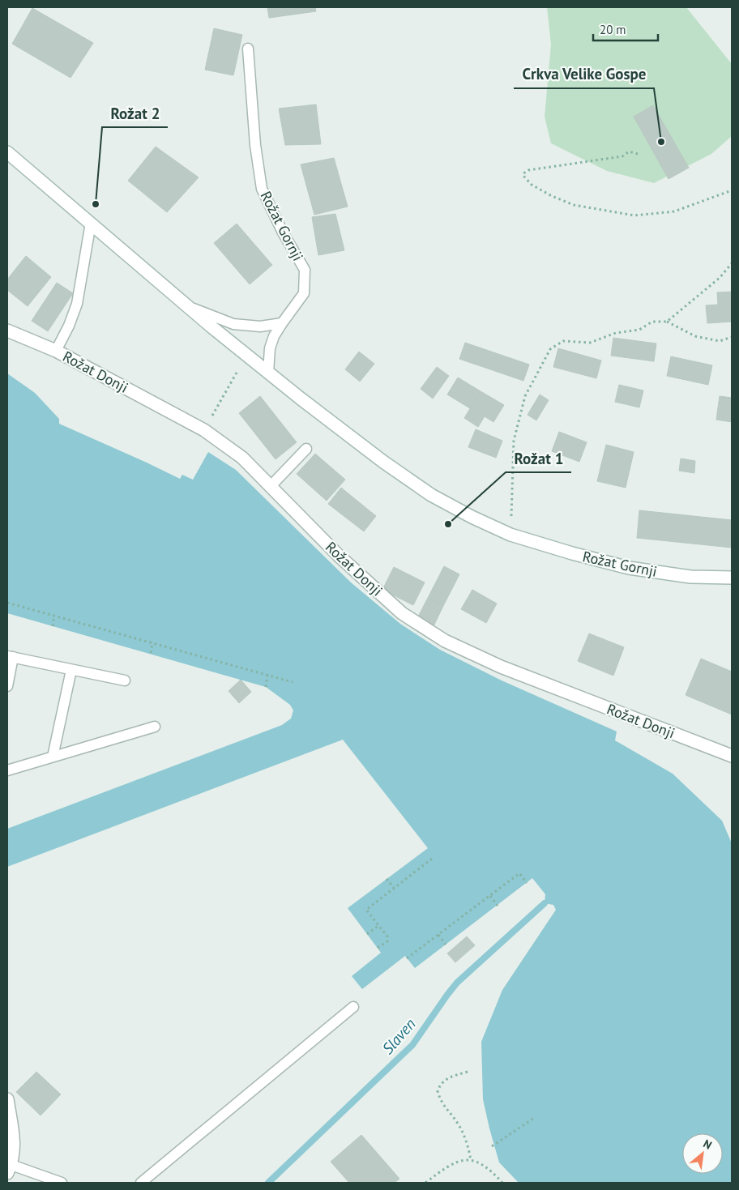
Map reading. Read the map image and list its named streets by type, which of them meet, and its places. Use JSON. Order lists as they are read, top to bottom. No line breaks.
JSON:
{"streets":{"street":["Rožat Gornji","Rožat Donji"]},"water":["Slaven"],"places":["Crkva Velike Gospe","Rožat 2","Rožat 1"],"scale_bar":"20 m","north":"top right"}
